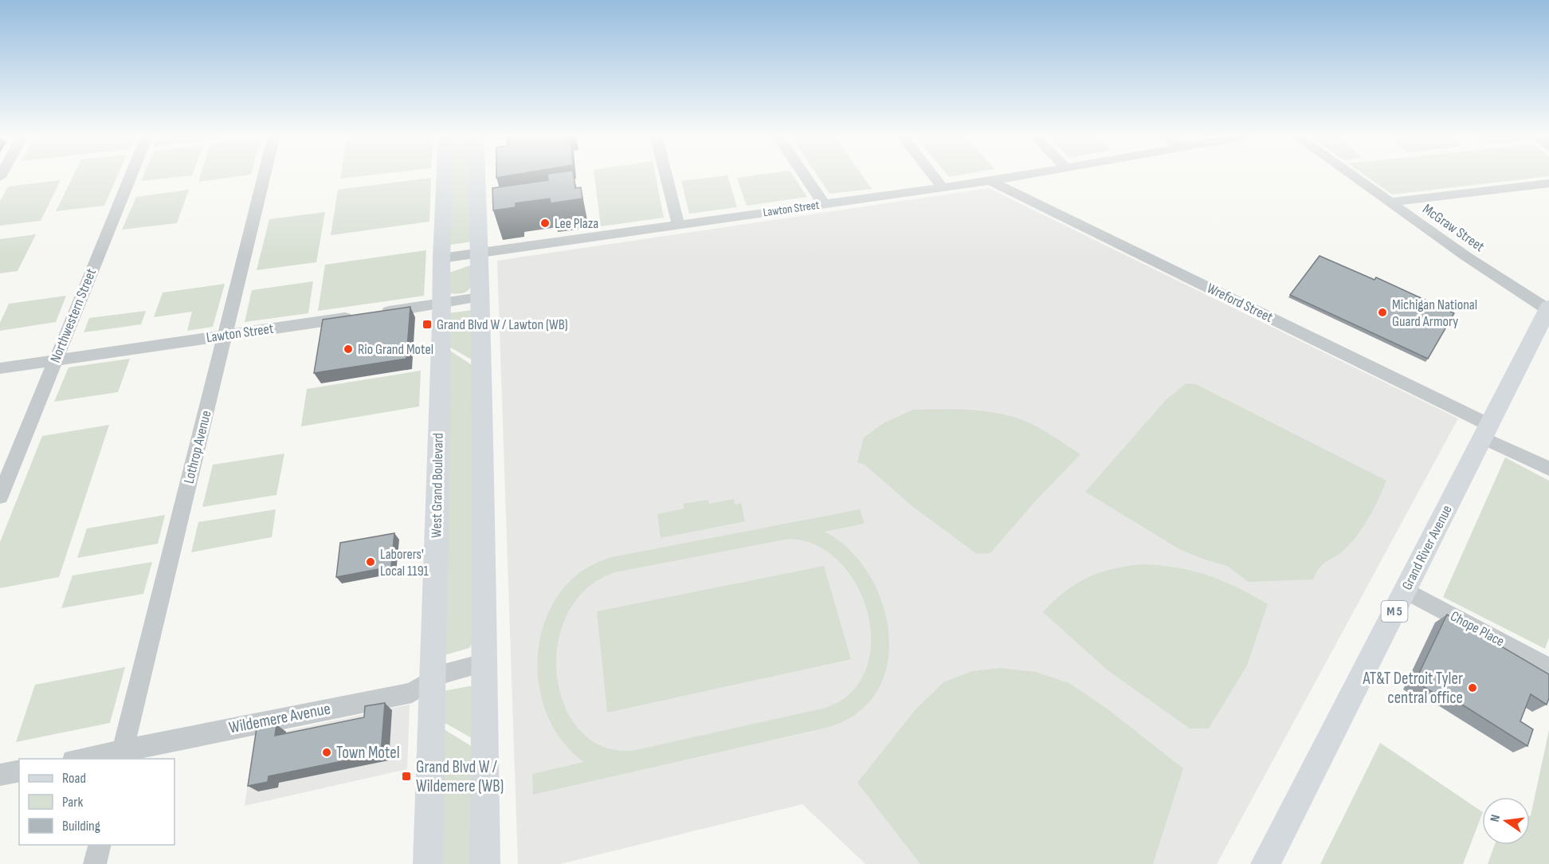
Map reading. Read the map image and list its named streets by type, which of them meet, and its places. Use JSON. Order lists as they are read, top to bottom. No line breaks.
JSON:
{"streets":{"main road":["West Grand Boulevard","Grand River Avenue","M 5"],"street":["Lawton Street","McGraw Street","Wreford Street","Northwestern Street","Lothrop Avenue","Chope Place","Wildemere Avenue"]},"crossings":[["Lawton Street","Wreford Street"],["Lawton Street","Northwestern Street"],["Lawton Street","Lothrop Avenue"],["Lawton Street","West Grand Boulevard"],["McGraw Street","Grand River Avenue"],["Wreford Street","Grand River Avenue"],["Lothrop Avenue","Wildemere Avenue"],["West Grand Boulevard","Wildemere Avenue"],["Grand River Avenue","Chope Place"]],"places":{"other":["Lee Plaza","Michigan National Guard Armory","Rio Grand Motel","Laborers' Local 1191","AT&T Detroit Tyler central office","Town Motel"],"transit":["Grand Blvd W / Lawton (WB)","Grand Blvd W / Wildemere (WB)"]},"legend":["Road","Park","Building"],"north":"left"}
